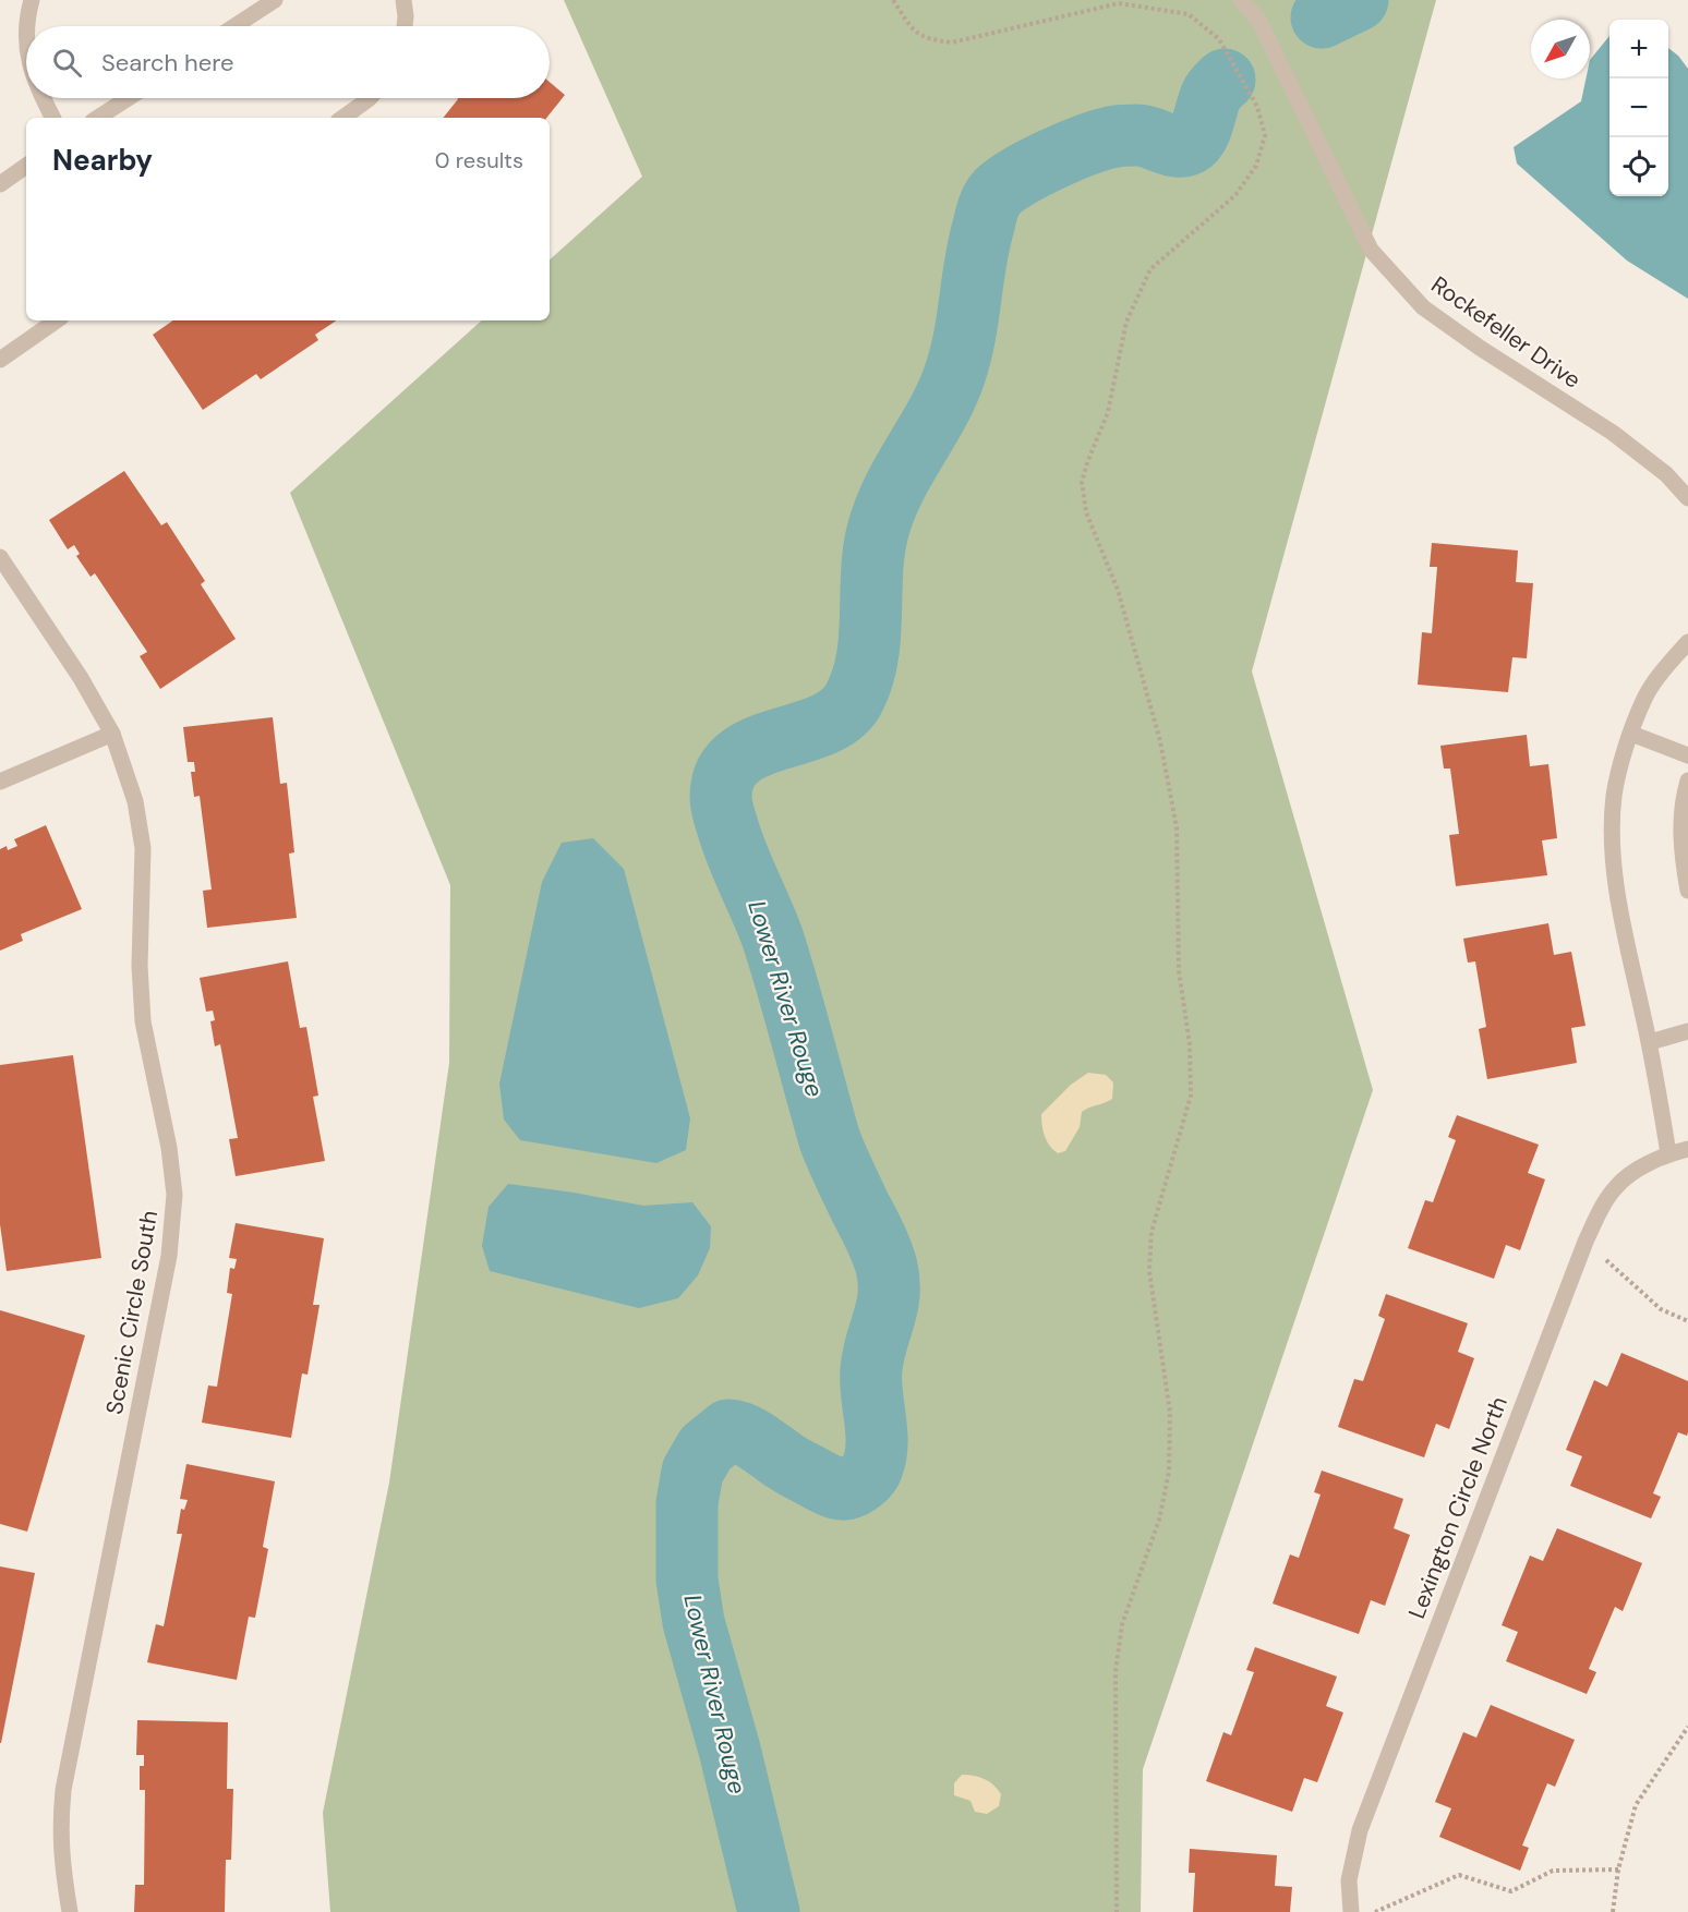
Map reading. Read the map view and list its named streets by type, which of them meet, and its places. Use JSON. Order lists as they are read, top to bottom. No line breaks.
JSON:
{"streets":{"street":["Rockefeller Drive","Scenic Circle South","Lexington Circle North"]},"water":["Lower River Rouge"],"north":"bottom left","page":{"map_buttons":["+","−"],"search":"Search here","heading":["Nearby","0 results"]}}
